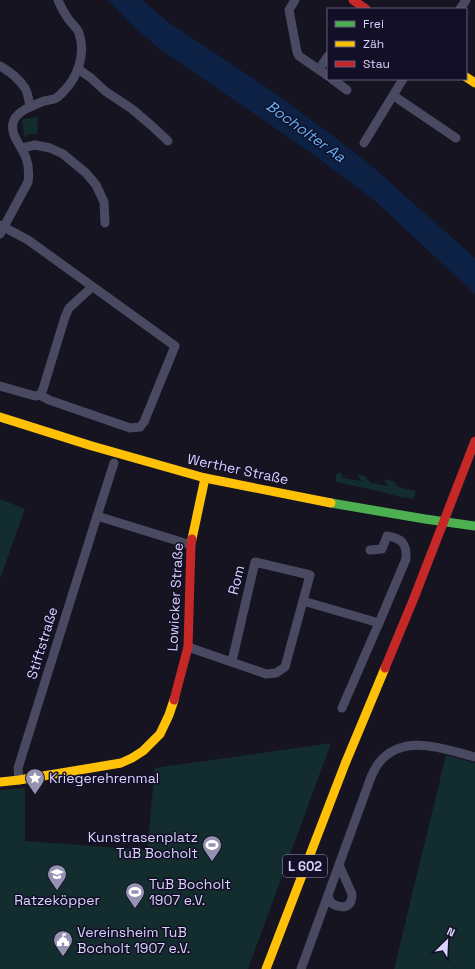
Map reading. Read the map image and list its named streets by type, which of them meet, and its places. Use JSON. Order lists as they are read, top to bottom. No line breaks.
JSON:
{"streets":{"main road":["Werther Straße","Lowicker Straße","L 602"],"street":["Rom","Stiftstraße"]},"crossings":[["Werther Straße","Lowicker Straße"],["Werther Straße","L 602"],["Rom","Lowicker Straße"],["Lowicker Straße","Stiftstraße"]],"water":["Bocholter Aa"],"places":{"place":["Kriegerehrenmal"],"sports":["Kunstrasenplatz TuB Bocholt","TuB Bocholt 1907 e.V."],"school or university":["Ratzeköpper"],"public building":["Vereinsheim TuB Bocholt 1907 e.V."]},"legend":["Frei","Zäh","Stau"],"north":"top right"}
